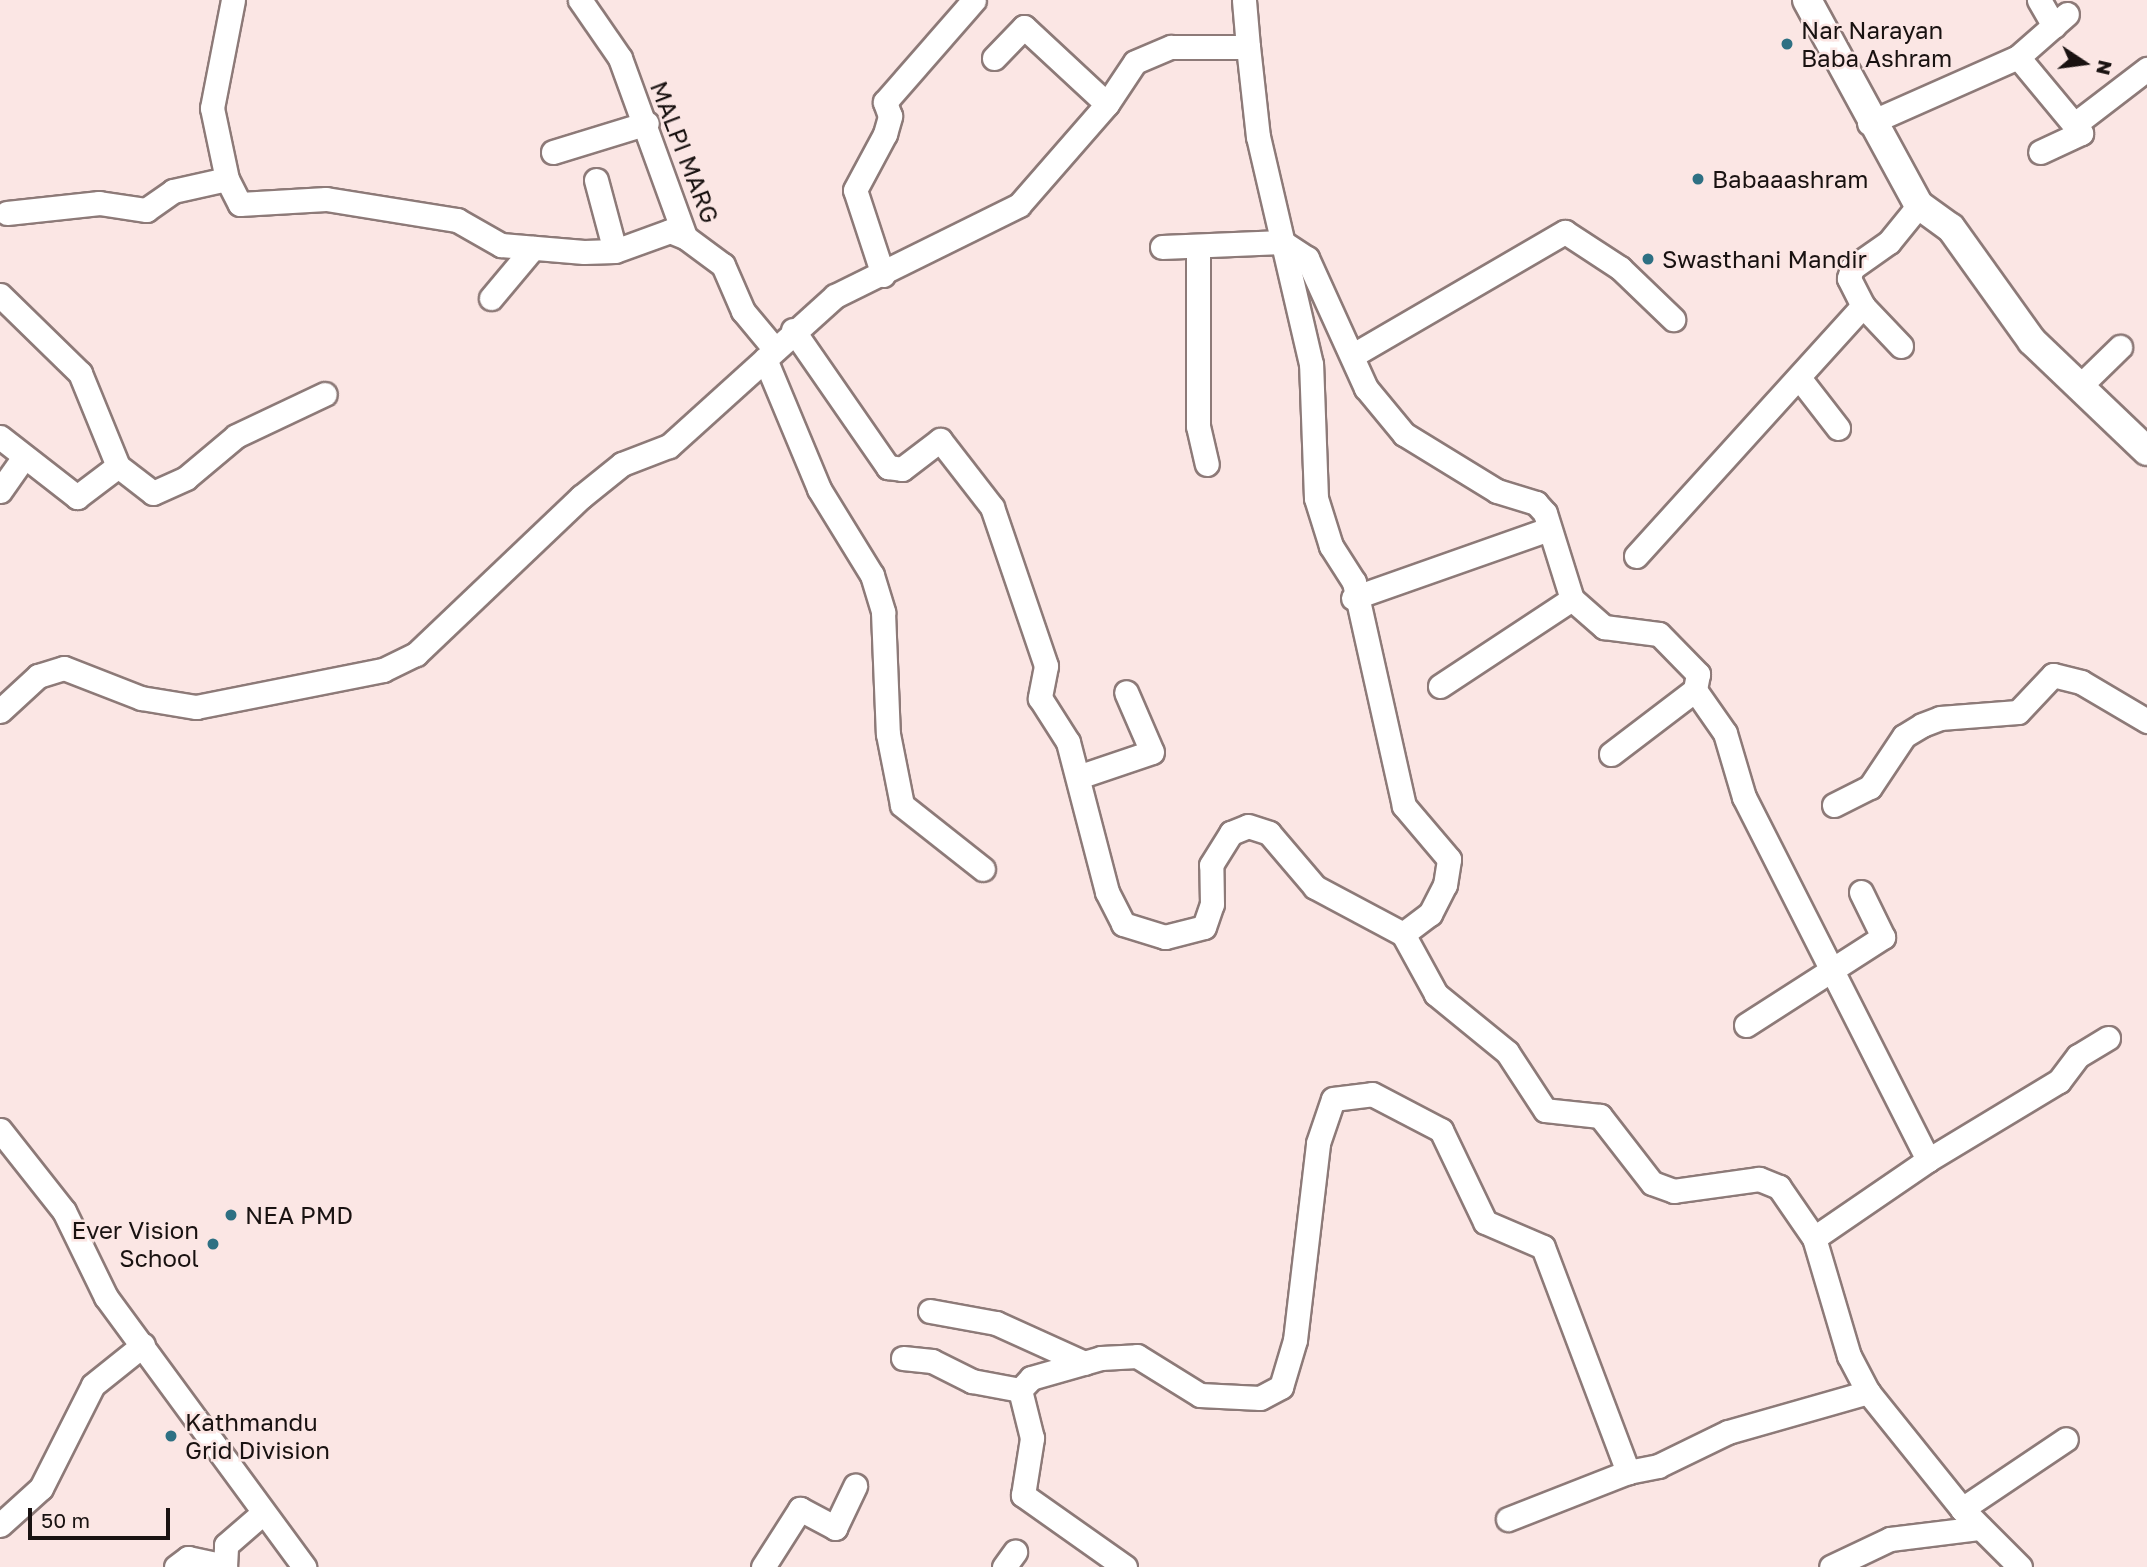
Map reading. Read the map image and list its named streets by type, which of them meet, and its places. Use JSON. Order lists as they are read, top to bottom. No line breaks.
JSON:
{"streets":{"street":["MALPI MARG"]},"places":["Nar Narayan Baba Ashram","Babaaashram","Swasthani Mandir","NEA PMD","Ever Vision School","Kathmandu Grid Division"],"scale_bar":"50 m","north":"right"}
